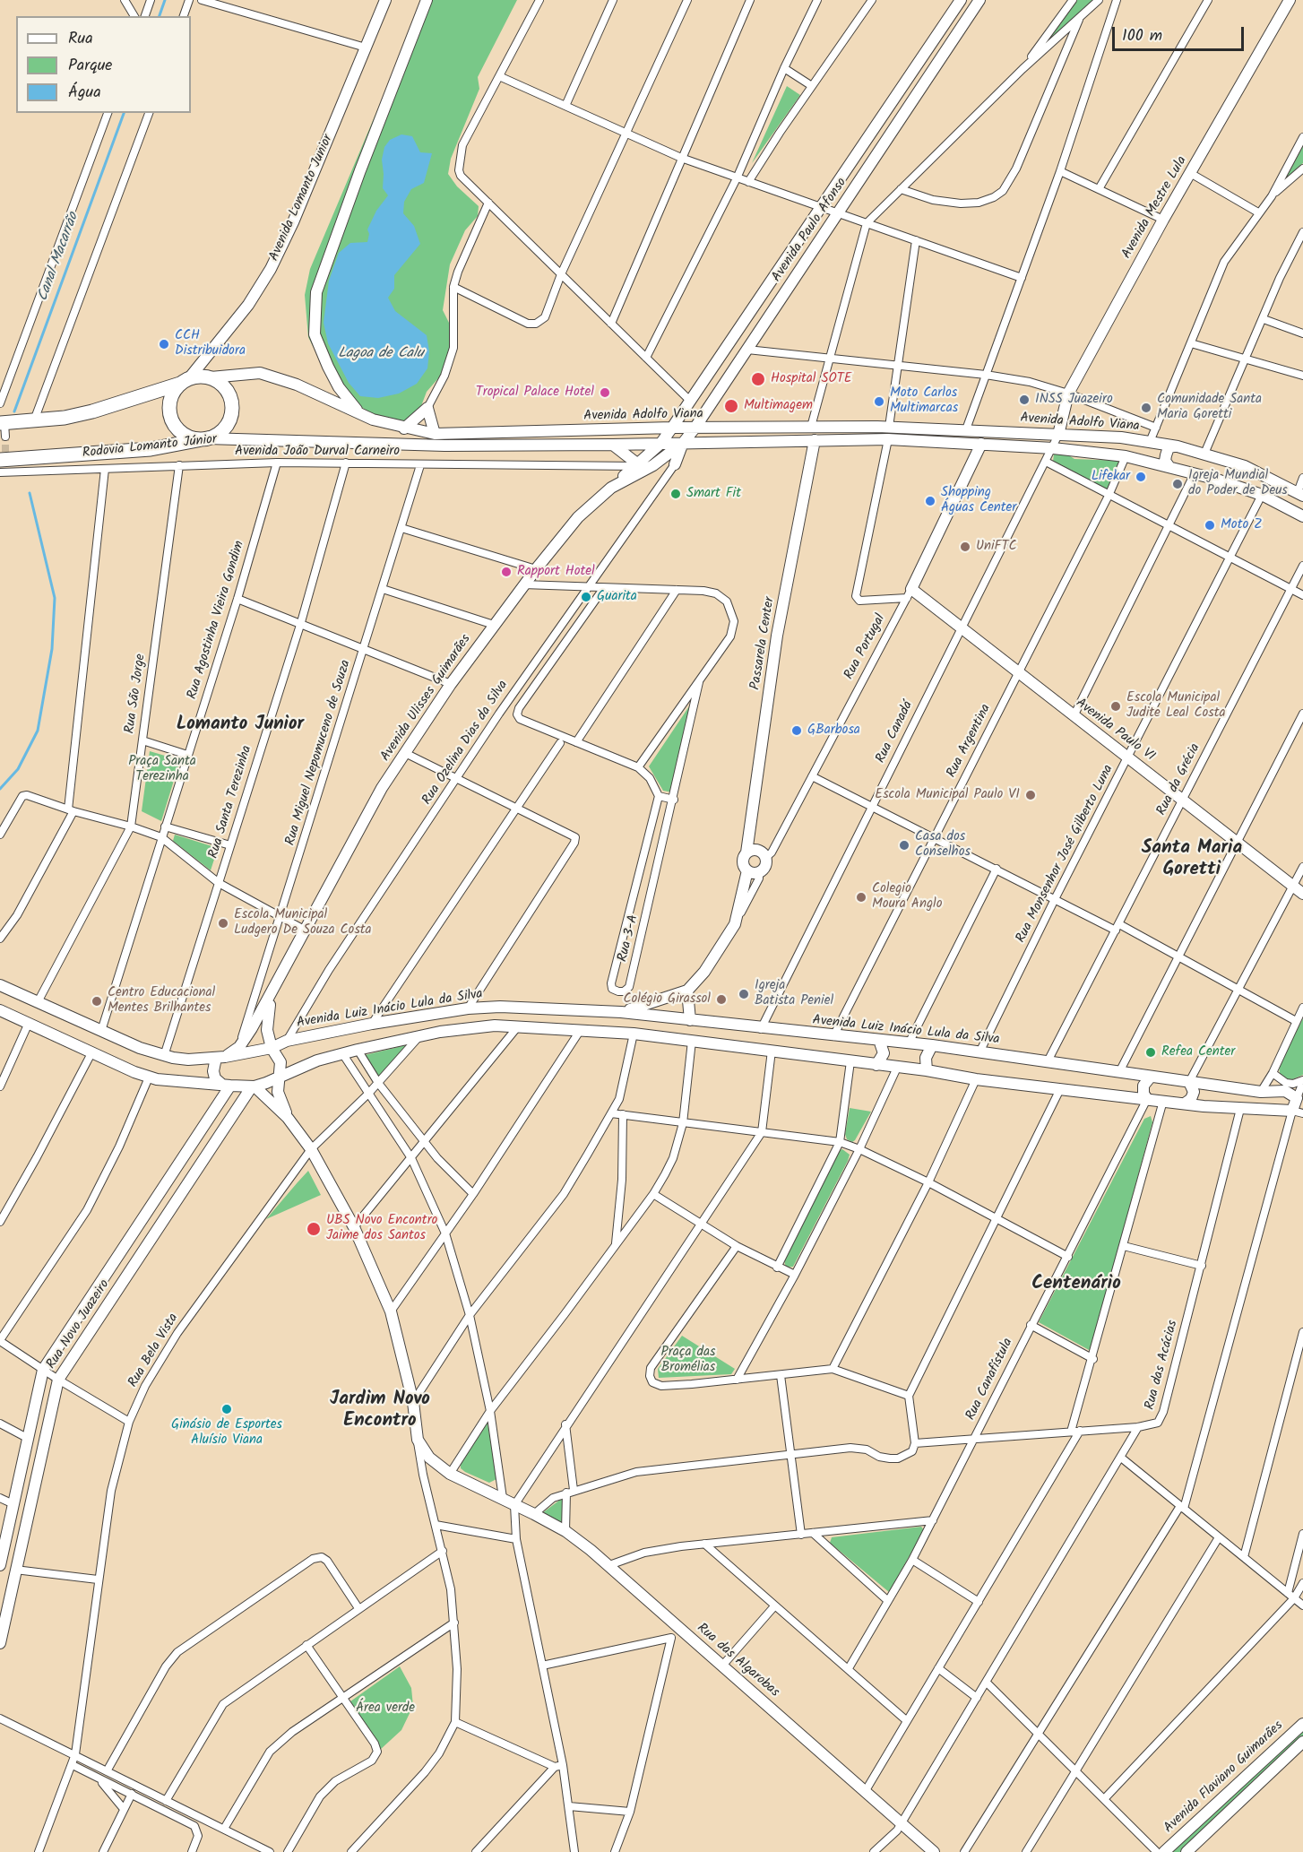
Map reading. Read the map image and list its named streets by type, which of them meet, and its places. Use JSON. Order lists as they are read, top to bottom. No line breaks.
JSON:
{"streets":{"highway":["Rodovia Lomanto Júnior"],"street":["Avenida Lomanto Junior","Avenida Mestre Lula","Avenida Paulo Afonso","Avenida Adolfo Viana","Avenida João Durval Carneiro","Rua Agostinha Vieira Gondim","Passarela Center","Rua Portugal","Rua São Jorge","Avenida Ulisses Guimarães","Avenida Paulo VI","Rua Canadá","Rua Argentina","Rua Ozelina Dias da Silva","Rua Miguel Nepomuceno de Souza","Rua da Grécia","Rua Santa Terezinha","Rua Monsenhor José Gilberto Luna","Rua 3-A","Avenida Luiz Inácio Lula da Silva","Rua Novo Juazeiro","Rua Bela Vista","Rua das Acácias","Rua Canafístula","Rua das Algarobas","Avenida Flaviano Guimarães"]},"crossings":[["Avenida Lomanto Junior","Avenida Adolfo Viana"],["Avenida Lomanto Junior","Rodovia Lomanto Júnior"],["Avenida Mestre Lula","Avenida Adolfo Viana"],["Avenida Mestre Lula","Rua Canadá"],["Avenida Paulo Afonso","Avenida Adolfo Viana"],["Avenida Paulo Afonso","Avenida João Durval Carneiro"],["Avenida Paulo Afonso","Avenida Ulisses Guimarães"],["Avenida Adolfo Viana","Rodovia Lomanto Júnior"],["Avenida Adolfo Viana","Passarela Center"],["Avenida Adolfo Viana","Rua Portugal"],["Avenida Adolfo Viana","Rua Canadá"],["Avenida Adolfo Viana","Rua Argentina"],["Avenida Adolfo Viana","Rua Monsenhor José Gilberto Luna"],["Rodovia Lomanto Júnior","Avenida João Durval Carneiro"],["Avenida João Durval Carneiro","Rua Agostinha Vieira Gondim"],["Avenida João Durval Carneiro","Rua São Jorge"],["Avenida João Durval Carneiro","Avenida Ulisses Guimarães"],["Avenida João Durval Carneiro","Rua Ozelina Dias da Silva"],["Avenida João Durval Carneiro","Rua Miguel Nepomuceno de Souza"],["Avenida João Durval Carneiro","Rua Santa Terezinha"],["Rua Agostinha Vieira Gondim","Avenida Luiz Inácio Lula da Silva"],["Passarela Center","Rua Portugal"],["Rua Portugal","Avenida Paulo VI"],["Rua São Jorge","Avenida Luiz Inácio Lula da Silva"],["Avenida Paulo VI","Rua Canadá"],["Avenida Paulo VI","Rua Argentina"],["Avenida Paulo VI","Rua da Grécia"],["Avenida Paulo VI","Rua Monsenhor José Gilberto Luna"],["Rua Canadá","Avenida Luiz Inácio Lula da Silva"],["Rua Argentina","Avenida Luiz Inácio Lula da Silva"],["Rua Ozelina Dias da Silva","Avenida Luiz Inácio Lula da Silva"],["Rua da Grécia","Avenida Luiz Inácio Lula da Silva"],["Rua Santa Terezinha","Avenida Luiz Inácio Lula da Silva"],["Rua Monsenhor José Gilberto Luna","Avenida Luiz Inácio Lula da Silva"],["Rua das Acácias","Rua Canafístula"]],"districts":["Lomanto Junior","Santa Maria Goretti","Centenário","Jardim Novo Encontro"],"water":["Canal Macarrão","Lagoa de Calu"],"parks":["Praça Santa Terezinha","Praça das Bromélias","Área verde"],"places":["CCH Distribuidora","Hospital SOTE","Tropical Palace Hotel","INSS Juazeiro","Moto Carlos Multimarcas","Multimagem","Comunidade Santa Maria Goretti","Lifekar","Igreja Mundial do Poder de Deus","Smart Fit","Shopping Águas Center","Moto Z","UniFTC","Rapport Hotel","Guarita","Escola Municipal Judite Leal Costa","GBarbosa","Escola Municipal Paulo VI","Casa dos Conselhos","Colegio Moura Anglo","Escola Municipal Ludgero De Souza Costa","Igreja Batista Peniel","Colégio Girassol","Centro Educacional Mentes Brilhantes","Refea Center","UBS Novo Encontro Jaime dos Santos","Ginásio de Esportes Aluísio Viana"],"legend":["Rua","Parque","Água"],"scale_bar":"100 m"}
